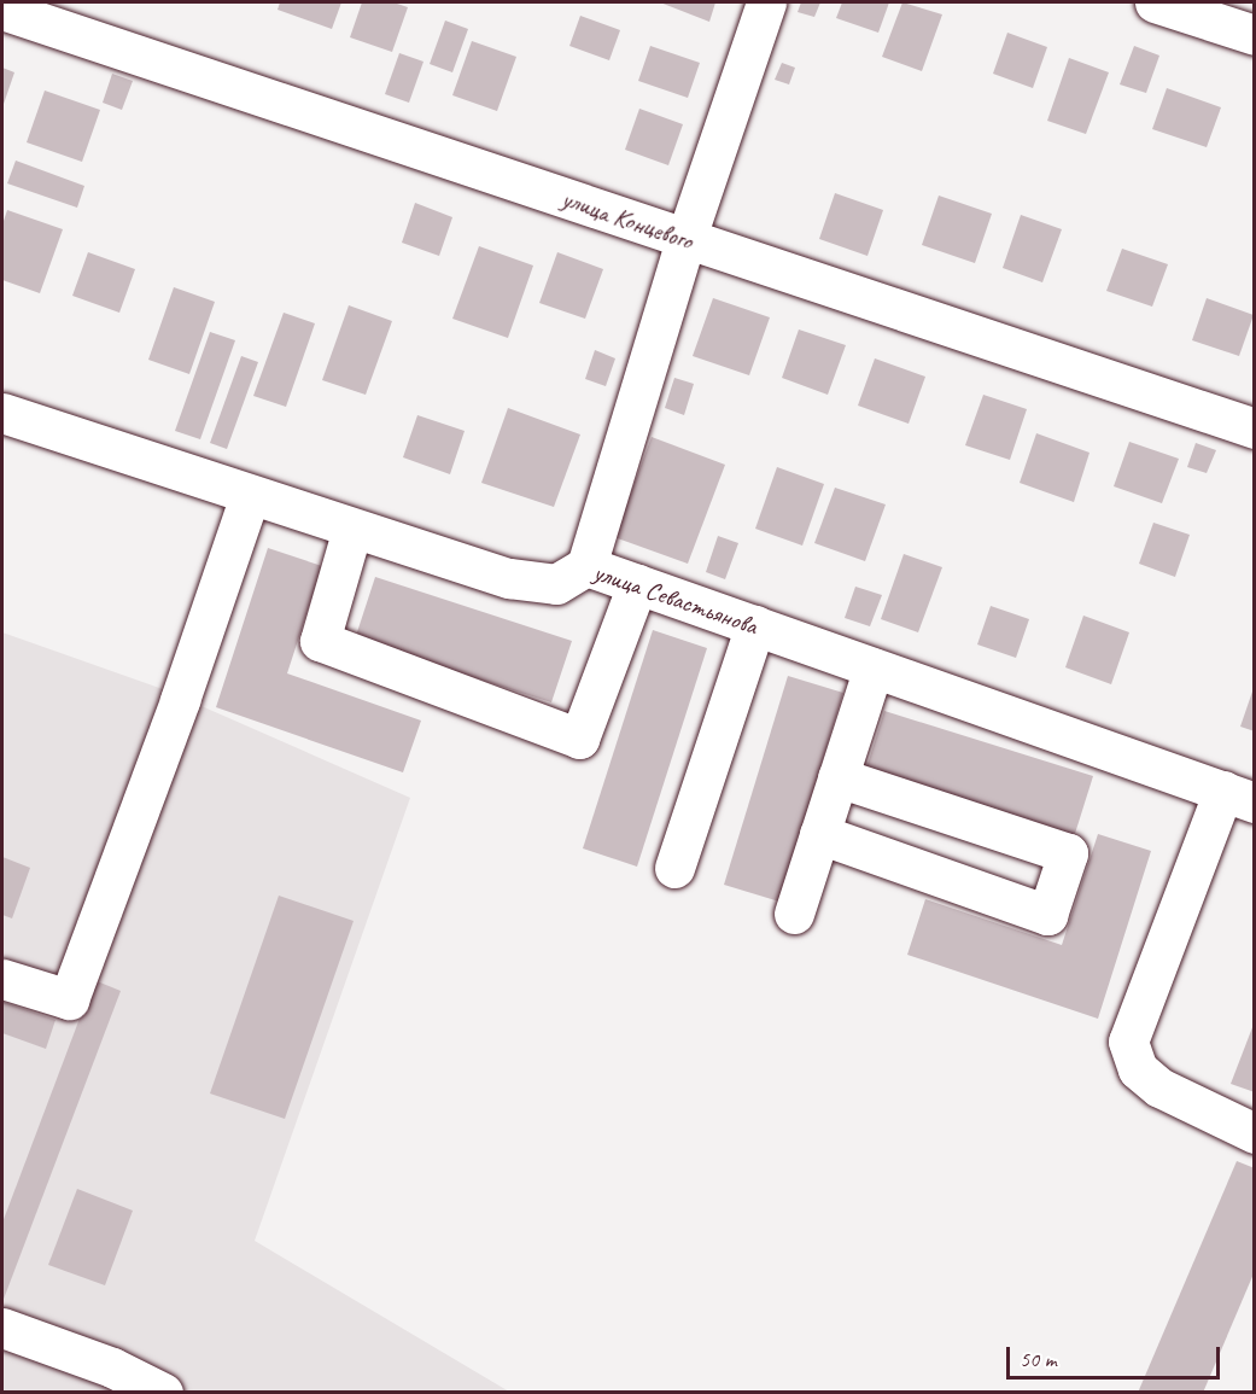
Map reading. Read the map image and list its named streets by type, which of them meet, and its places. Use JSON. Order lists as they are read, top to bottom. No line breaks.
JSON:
{"streets":{"street":["улица Концевого","улица Севастьянова"]},"scale_bar":"50 m"}
